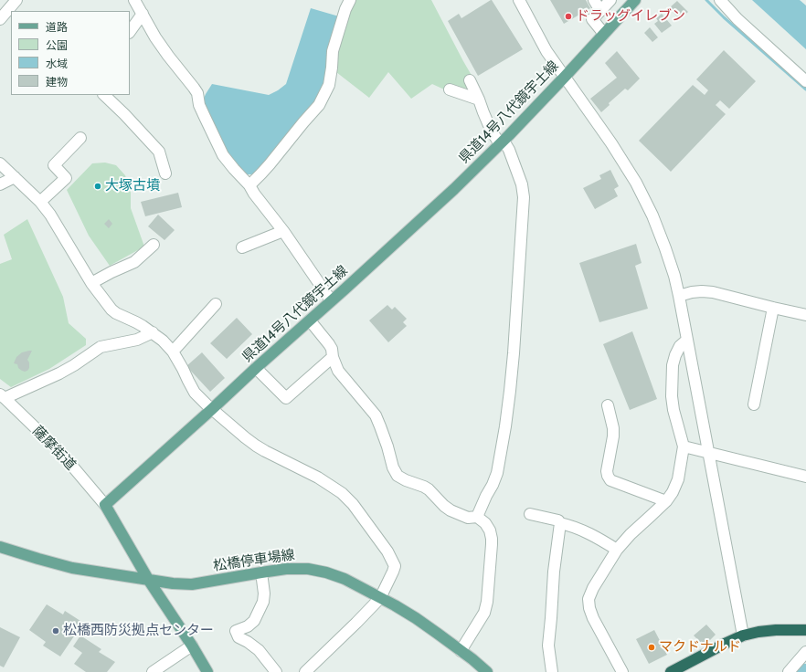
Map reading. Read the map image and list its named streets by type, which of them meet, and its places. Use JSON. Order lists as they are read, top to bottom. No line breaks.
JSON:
{"streets":{"main road":["県道14号八代鏡宇土線","松橋停車場線"],"street":["薩摩街道"]},"crossings":[["県道14号八代鏡宇土線","薩摩街道"]],"places":["ドラッグイレブン","大塚古墳","松橋西防災拠点センター","マクドナルド"],"legend":["道路","公園","水域","建物"]}
